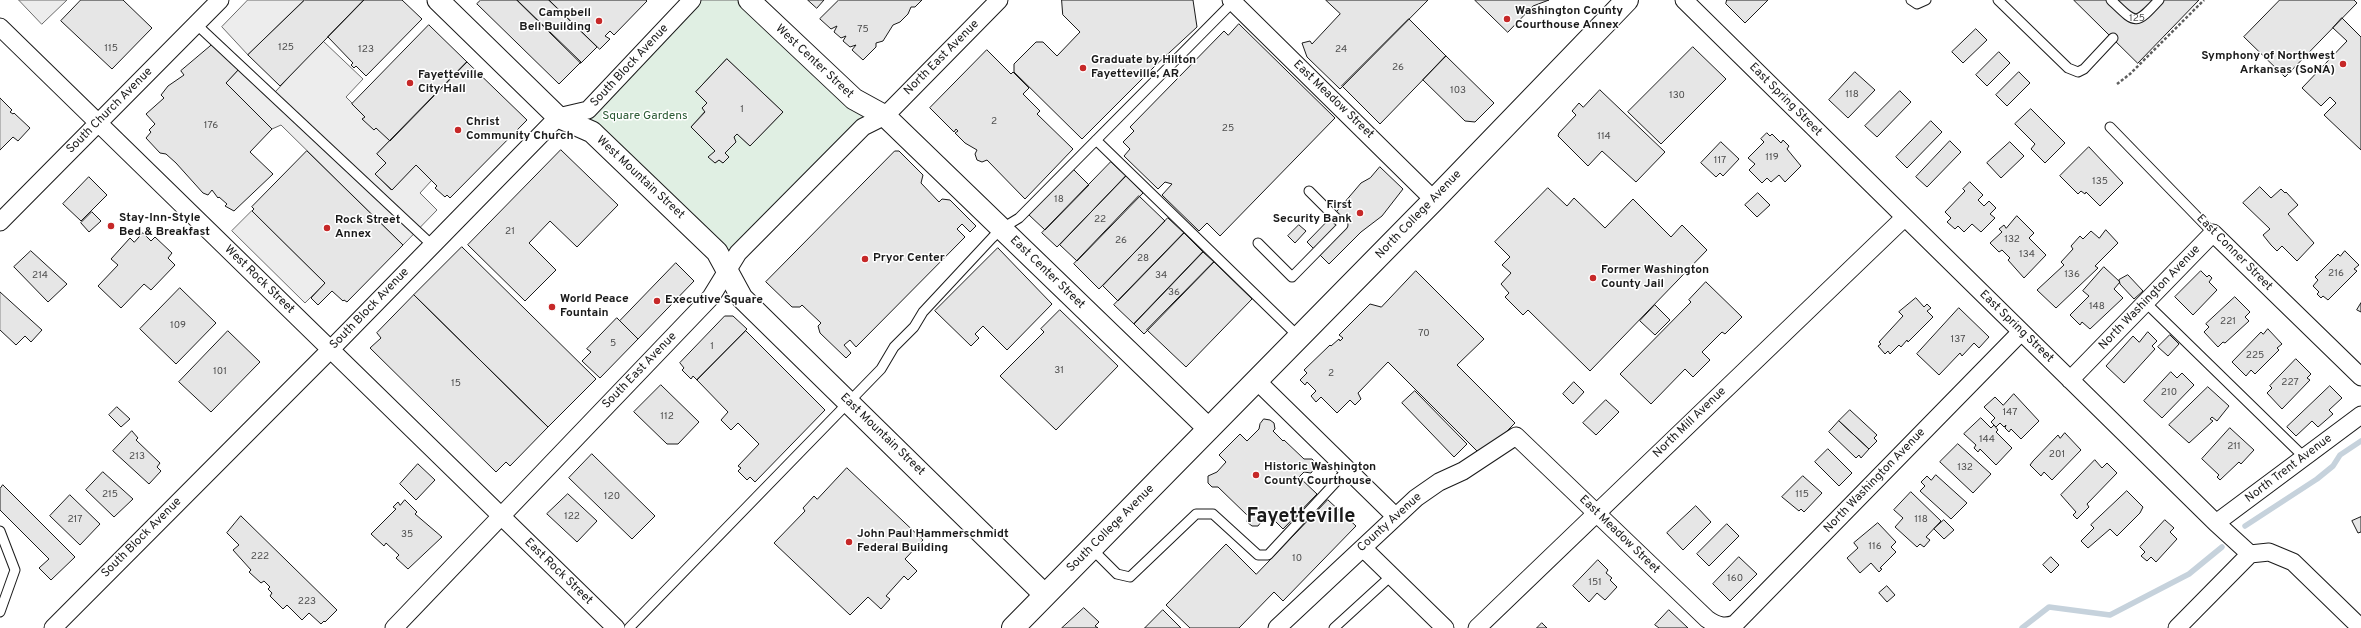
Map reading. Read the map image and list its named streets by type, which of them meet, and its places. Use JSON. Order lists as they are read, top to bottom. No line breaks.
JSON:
{"streets":{"main road":["North College Avenue","South College Avenue"],"street":["North East Avenue","West Center Street","South Block Avenue","East Meadow Street","East Spring Street","South Church Avenue","West Mountain Street","East Conner Street","East Center Street","West Rock Street","North Washington Avenue","South East Avenue","North Mill Avenue","East Mountain Street","North Trent Avenue","County Avenue","East Rock Street"]},"crossings":[["North East Avenue","West Center Street"],["North East Avenue","East Center Street"],["North East Avenue","South East Avenue"],["West Center Street","East Center Street"],["West Center Street","South East Avenue"],["South Block Avenue","West Mountain Street"],["South Block Avenue","West Rock Street"],["East Meadow Street","North College Avenue"],["East Meadow Street","North Washington Avenue"],["East Meadow Street","North Mill Avenue"],["East Meadow Street","County Avenue"],["East Spring Street","North Washington Avenue"],["East Spring Street","North Mill Avenue"],["East Spring Street","North Trent Avenue"],["South Church Avenue","West Rock Street"],["West Mountain Street","South East Avenue"],["West Mountain Street","East Mountain Street"],["North College Avenue","East Center Street"],["North College Avenue","South College Avenue"],["East Conner Street","North Washington Avenue"],["East Center Street","South East Avenue"],["East Center Street","South College Avenue"],["West Rock Street","South East Avenue"],["West Rock Street","East Rock Street"],["South East Avenue","East Mountain Street"],["South East Avenue","East Rock Street"],["East Mountain Street","South College Avenue"]],"districts":["Fayetteville"],"parks":["Square Gardens"],"places":["Washington County Courthouse Annex","Campbell Bell Building","Symphony of Northwest Arkansas (SoNA)","Graduate by Hilton Fayetteville, AR","Fayetteville City Hall","Christ Community Church","First Security Bank","Stay-Inn-Style Bed & Breakfast","Rock Street Annex","Pryor Center","Former Washington County Jail","Executive Square","World Peace Fountain","Historic Washington County Courthouse","John Paul Hammerschmidt Federal Building"],"house_numbers":["125","75","125","115","123","24","26","103","118","130","1","2","176","25","114","119","117","135","18","22","21","132","26","134","28","216","136","214","34","36","148","221","109","70","137","5","1","225","31","101","2","227","15","210","147","112","144","211","201","213","132","215","115","120","122","217","118","35","116","222","10","160","151","223"]}
